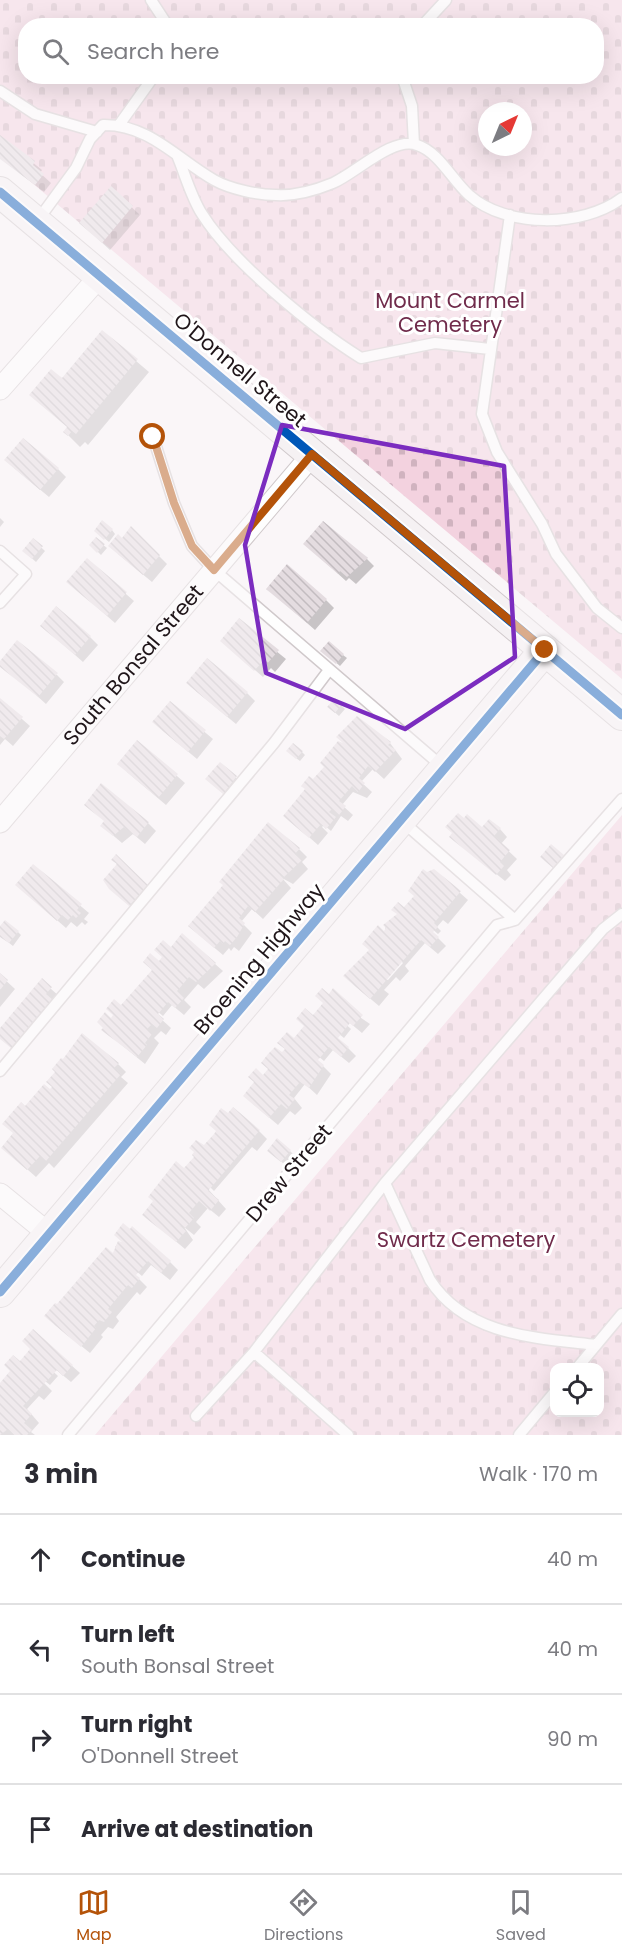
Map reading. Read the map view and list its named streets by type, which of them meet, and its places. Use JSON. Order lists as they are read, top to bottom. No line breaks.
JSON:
{"streets":{"street":["O'Donnell Street","South Bonsal Street","Broening Highway"],"lane":["Drew Street"]},"crossings":[["O'Donnell Street","South Bonsal Street"],["O'Donnell Street","Broening Highway"]],"parks":["Mount Carmel Cemetery","Swartz Cemetery"],"north":"top right","page":{"search":"Search here","heading":["3 min","Walk · 170 m"],"list":[["Continue","40 m"],["Turn left","South Bonsal Street","40 m"],["Turn right","O'Donnell Street","90 m"],"Arrive at destination"],"nav":["Map","Directions","Saved"]}}
